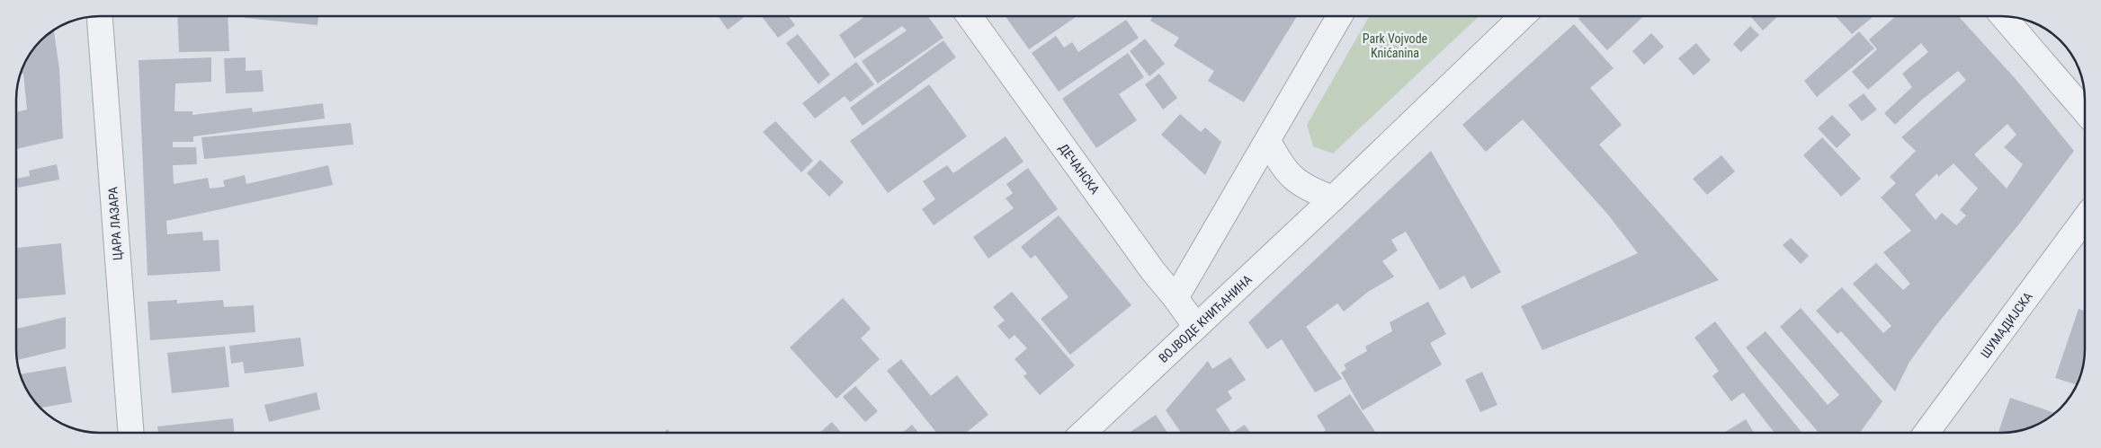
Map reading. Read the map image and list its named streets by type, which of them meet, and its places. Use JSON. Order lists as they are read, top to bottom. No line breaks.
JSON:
{"streets":{"street":["ДЕЧАНСКА","ЦАРА ЛАЗАРА","ВОЈВОДЕ КНИЋАНИНА","ШУМАДИЈСКА"]},"crossings":[["ДЕЧАНСКА","ВОЈВОДЕ КНИЋАНИНА"]],"parks":["Park Vojvode Knićanina"]}
